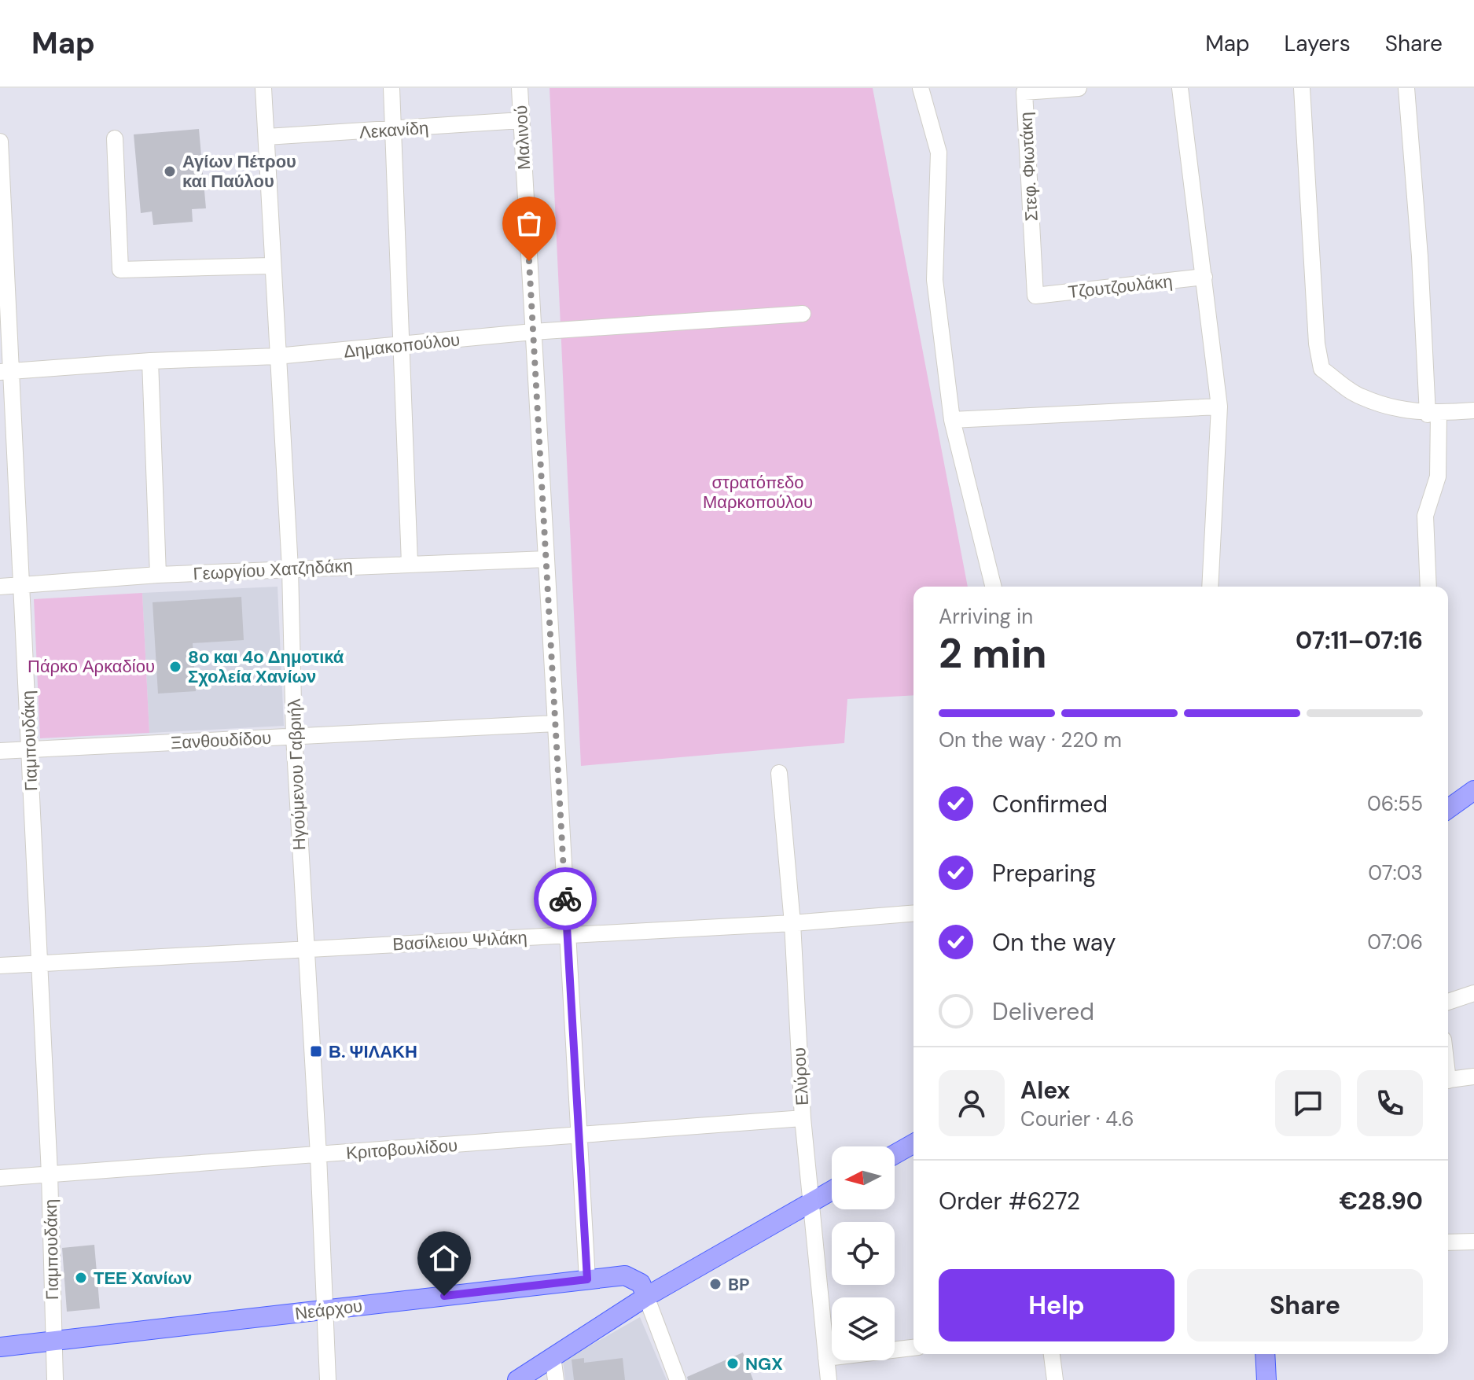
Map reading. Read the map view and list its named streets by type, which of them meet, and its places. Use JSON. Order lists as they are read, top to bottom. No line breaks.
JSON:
{"streets":{"main road":["Νεάρχου"],"street":["Λεκανίδη","Μαλινού","Στεφ. Φιωτάκη","Τζουτζουλάκη","Δημακοπούλου","Γεωργίου Χατζηδάκη","Ξανθουδίδου","Γιαμπουδάκη","Ηγούμενου Γαβριήλ","Βασίλειου Ψιλάκη","Ελύρου","Κριτοβουλίδου"]},"crossings":[["Λεκανίδη","Μαλινού"],["Λεκανίδη","Ηγούμενου Γαβριήλ"],["Μαλινού","Δημακοπούλου"],["Μαλινού","Γεωργίου Χατζηδάκη"],["Μαλινού","Ξανθουδίδου"],["Μαλινού","Βασίλειου Ψιλάκη"],["Μαλινού","Κριτοβουλίδου"],["Μαλινού","Νεάρχου"],["Στεφ. Φιωτάκη","Τζουτζουλάκη"],["Δημακοπούλου","Γιαμπουδάκη"],["Δημακοπούλου","Ηγούμενου Γαβριήλ"],["Γεωργίου Χατζηδάκη","Γιαμπουδάκη"],["Γεωργίου Χατζηδάκη","Ηγούμενου Γαβριήλ"],["Ξανθουδίδου","Γιαμπουδάκη"],["Ξανθουδίδου","Ηγούμενου Γαβριήλ"],["Γιαμπουδάκη","Βασίλειου Ψιλάκη"],["Γιαμπουδάκη","Κριτοβουλίδου"],["Γιαμπουδάκη","Νεάρχου"],["Ηγούμενου Γαβριήλ","Βασίλειου Ψιλάκη"],["Ηγούμενου Γαβριήλ","Κριτοβουλίδου"],["Ηγούμενου Γαβριήλ","Νεάρχου"],["Βασίλειου Ψιλάκη","Ελύρου"],["Ελύρου","Κριτοβουλίδου"]],"parks":["στρατόπεδο Μαρκοπούλου","Πάρκο Αρκαδίου"],"places":{"other":["Αγίων Πέτρου και Παύλου","8ο και 4ο Δημοτικά Σχολεία Χανίων","ΤΕΕ Χανίων","BP","NGX"],"transit":["Β. ΨΙΛΑΚΗ"]},"north":"left","page":{"header":"Map","nav":["Map","Layers","Share"],"heading":["2 min","Arriving in","07:11–07:16"],"panel":["Alex","Courier · 4.6","Order #6272","€28.90"],"bar":"On the way · 220 m","list":[["Confirmed","06:55"],["Preparing","07:03"],["On the way","07:06"],"Delivered"],"buttons":["Help","Share"]}}
